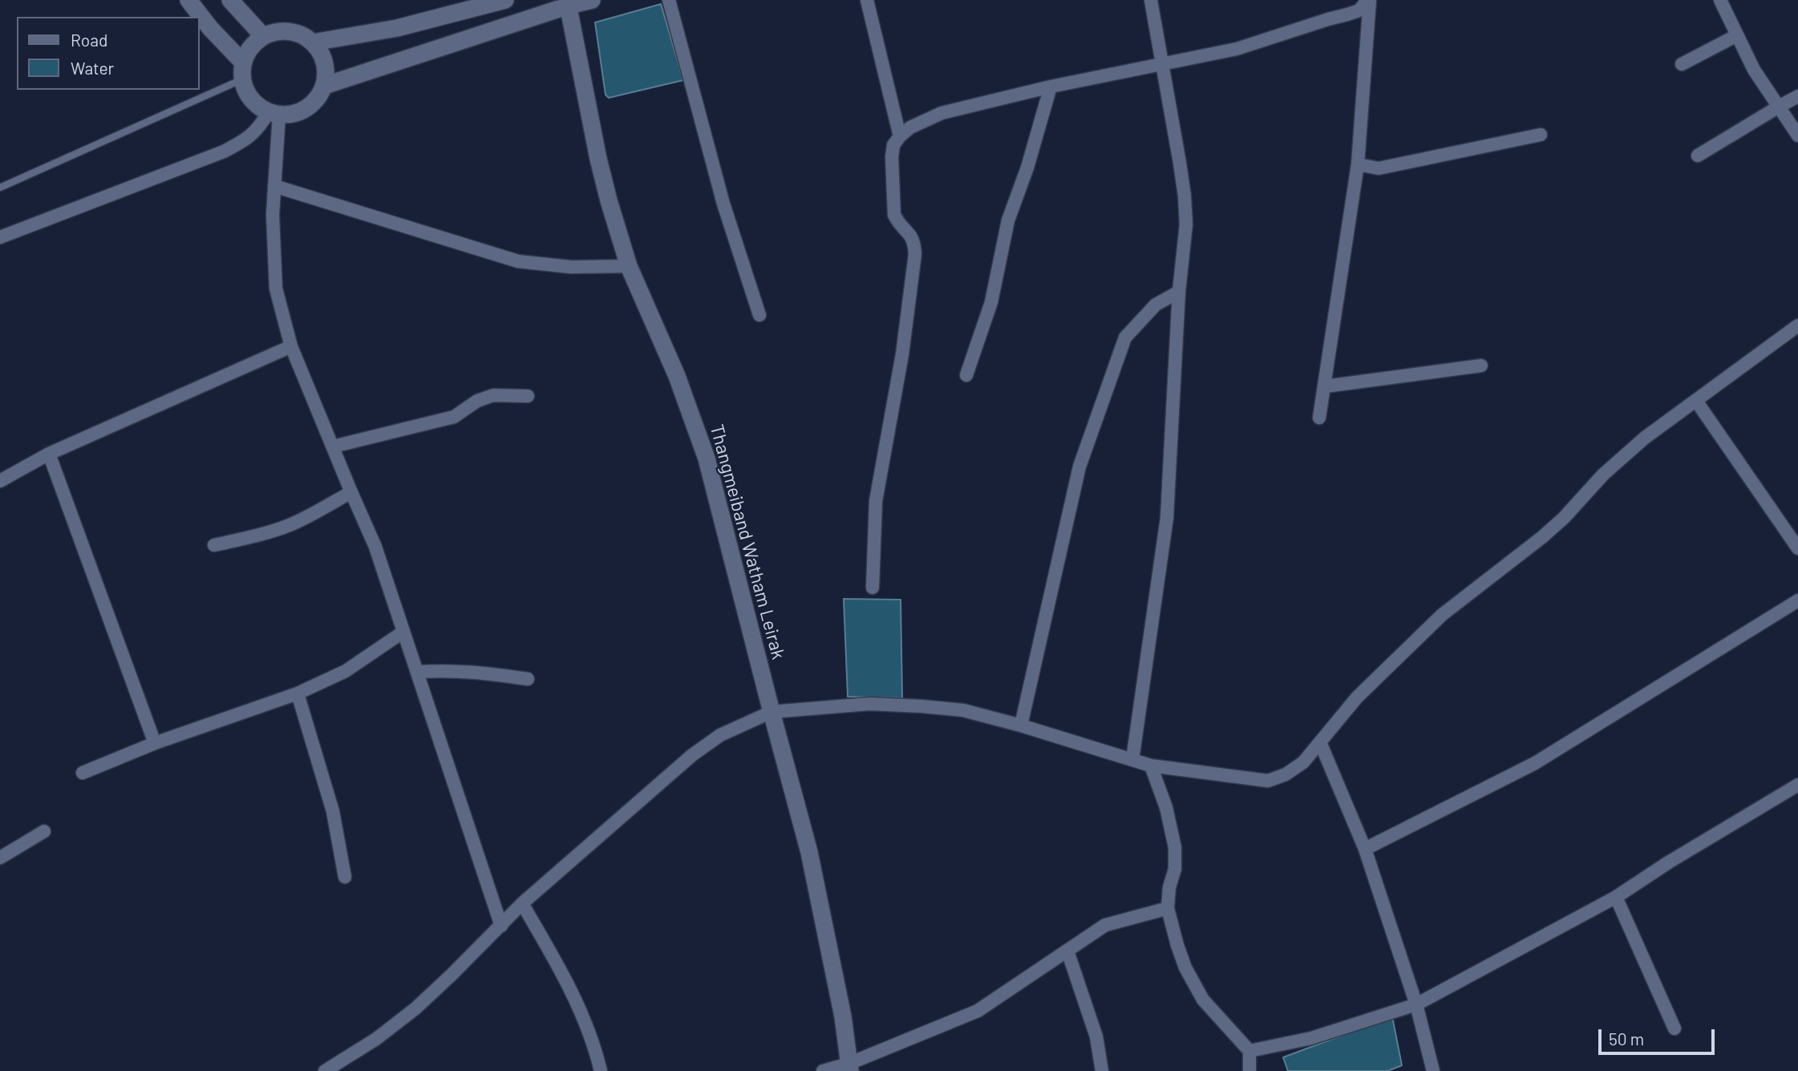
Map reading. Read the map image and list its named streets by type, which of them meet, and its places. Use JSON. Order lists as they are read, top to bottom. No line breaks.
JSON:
{"streets":{"street":["Thangmeiband Watham Leirak"]},"legend":["Road","Water"],"scale_bar":"50 m"}
